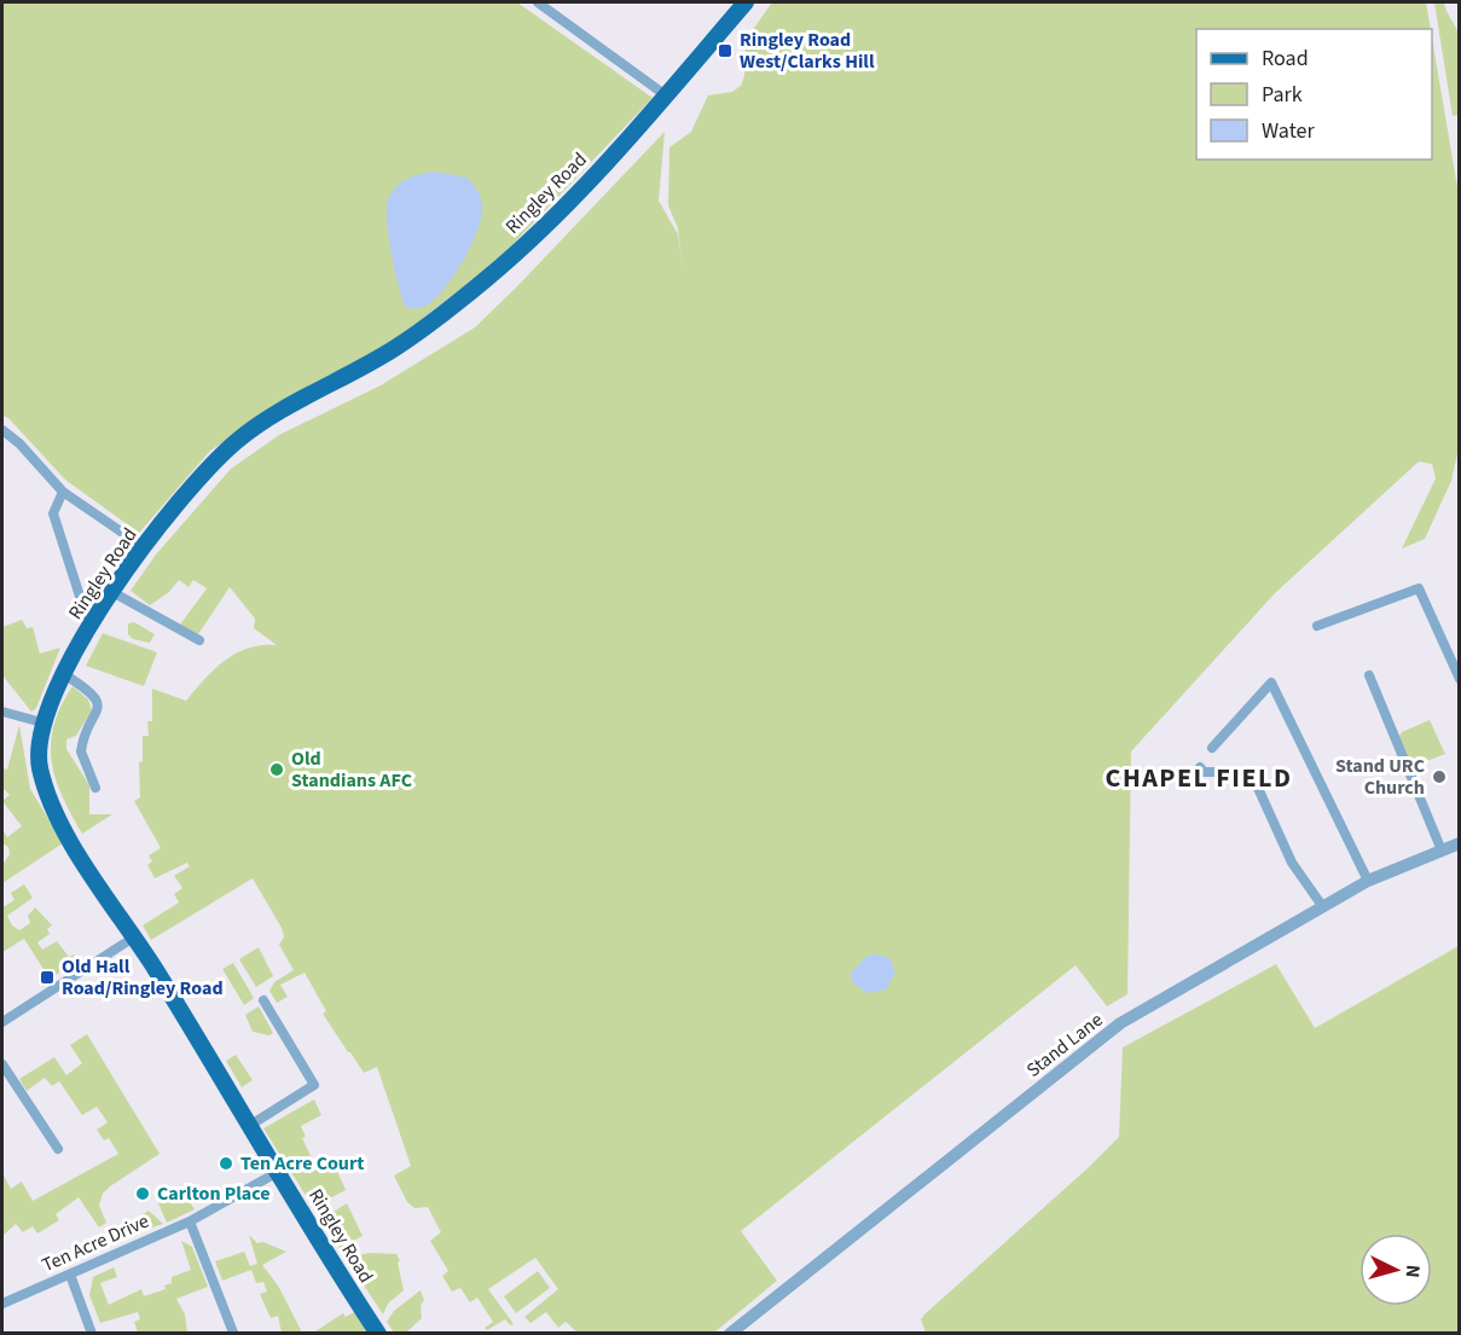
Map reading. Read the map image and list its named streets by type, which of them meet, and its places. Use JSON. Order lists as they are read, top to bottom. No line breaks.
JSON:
{"streets":{"main road":["Ringley Road"],"street":["Stand Lane","Ten Acre Drive"]},"crossings":[["Ringley Road","Ten Acre Drive"]],"districts":["CHAPEL FIELD"],"places":{"transit":["Ringley Road West/Clarks Hill","Old Hall Road/Ringley Road"],"other":["Old Standians AFC","Stand URC Church","Ten Acre Court","Carlton Place"]},"legend":["Road","Park","Water"],"north":"right"}
